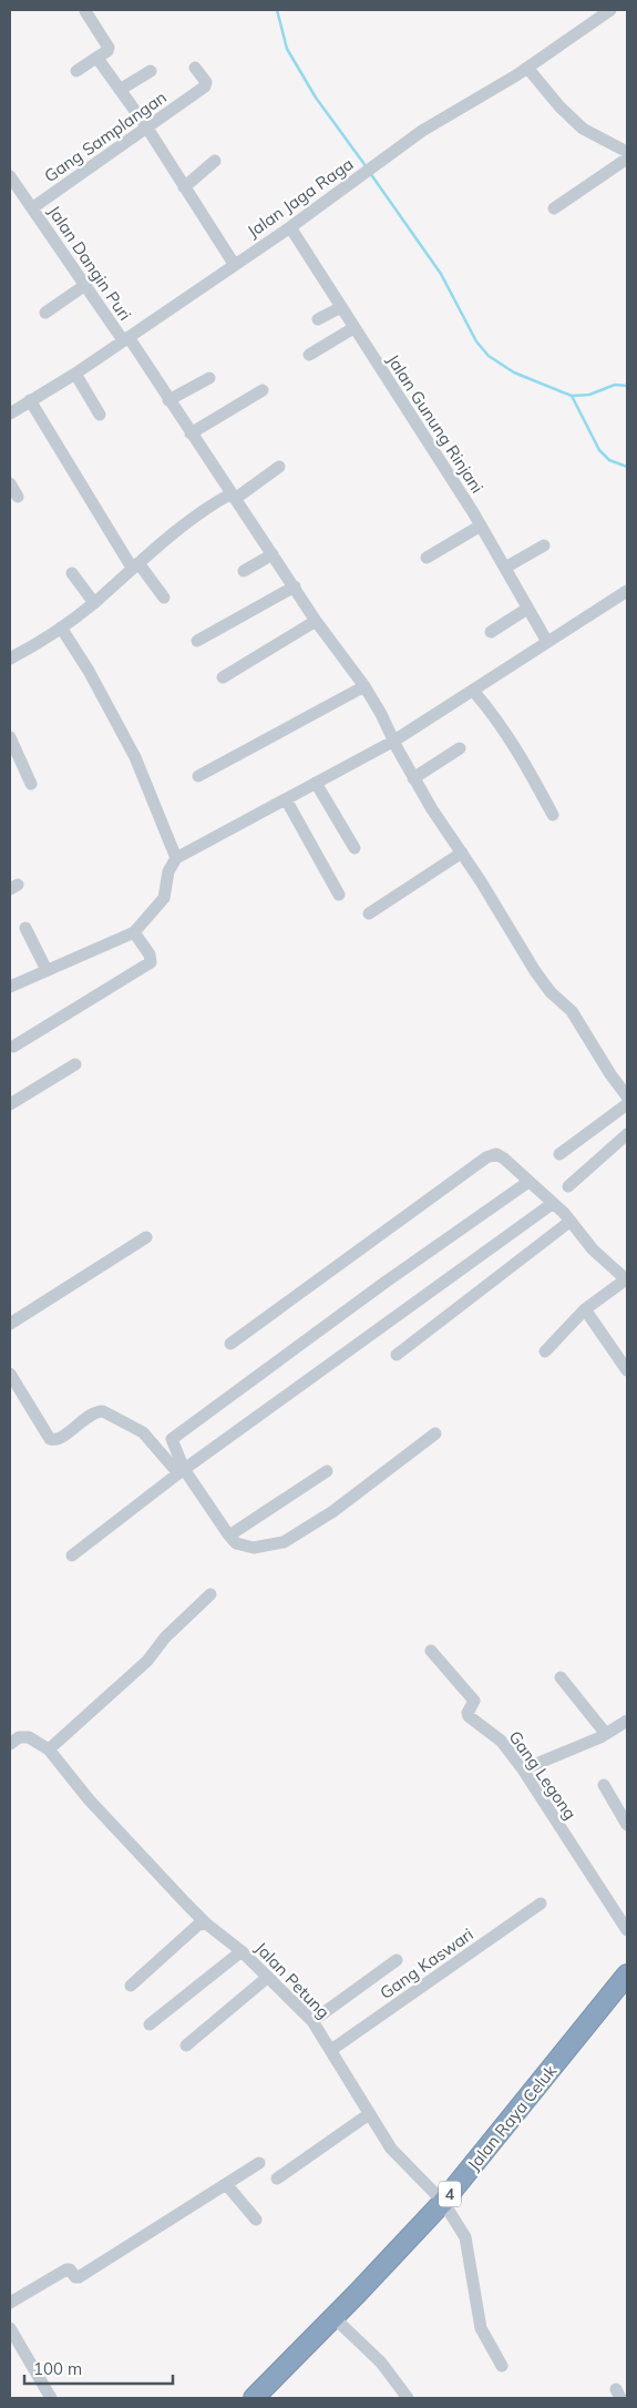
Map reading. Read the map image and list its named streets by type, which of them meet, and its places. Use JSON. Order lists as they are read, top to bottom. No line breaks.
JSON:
{"streets":{"highway":["Jalan Raya Celuk","4"],"street":["Gang Samplangan","Jalan Jaga Raga","Jalan Dangin Puri","Jalan Gunung Rinjani","Gang Legong","Gang Kaswari","Jalan Petung"]},"crossings":[["Gang Samplangan","Jalan Dangin Puri"],["Jalan Jaga Raga","Jalan Dangin Puri"],["Jalan Jaga Raga","Jalan Gunung Rinjani"],["Gang Kaswari","Jalan Petung"],["Jalan Petung","Jalan Raya Celuk"]],"scale_bar":"100 m"}
